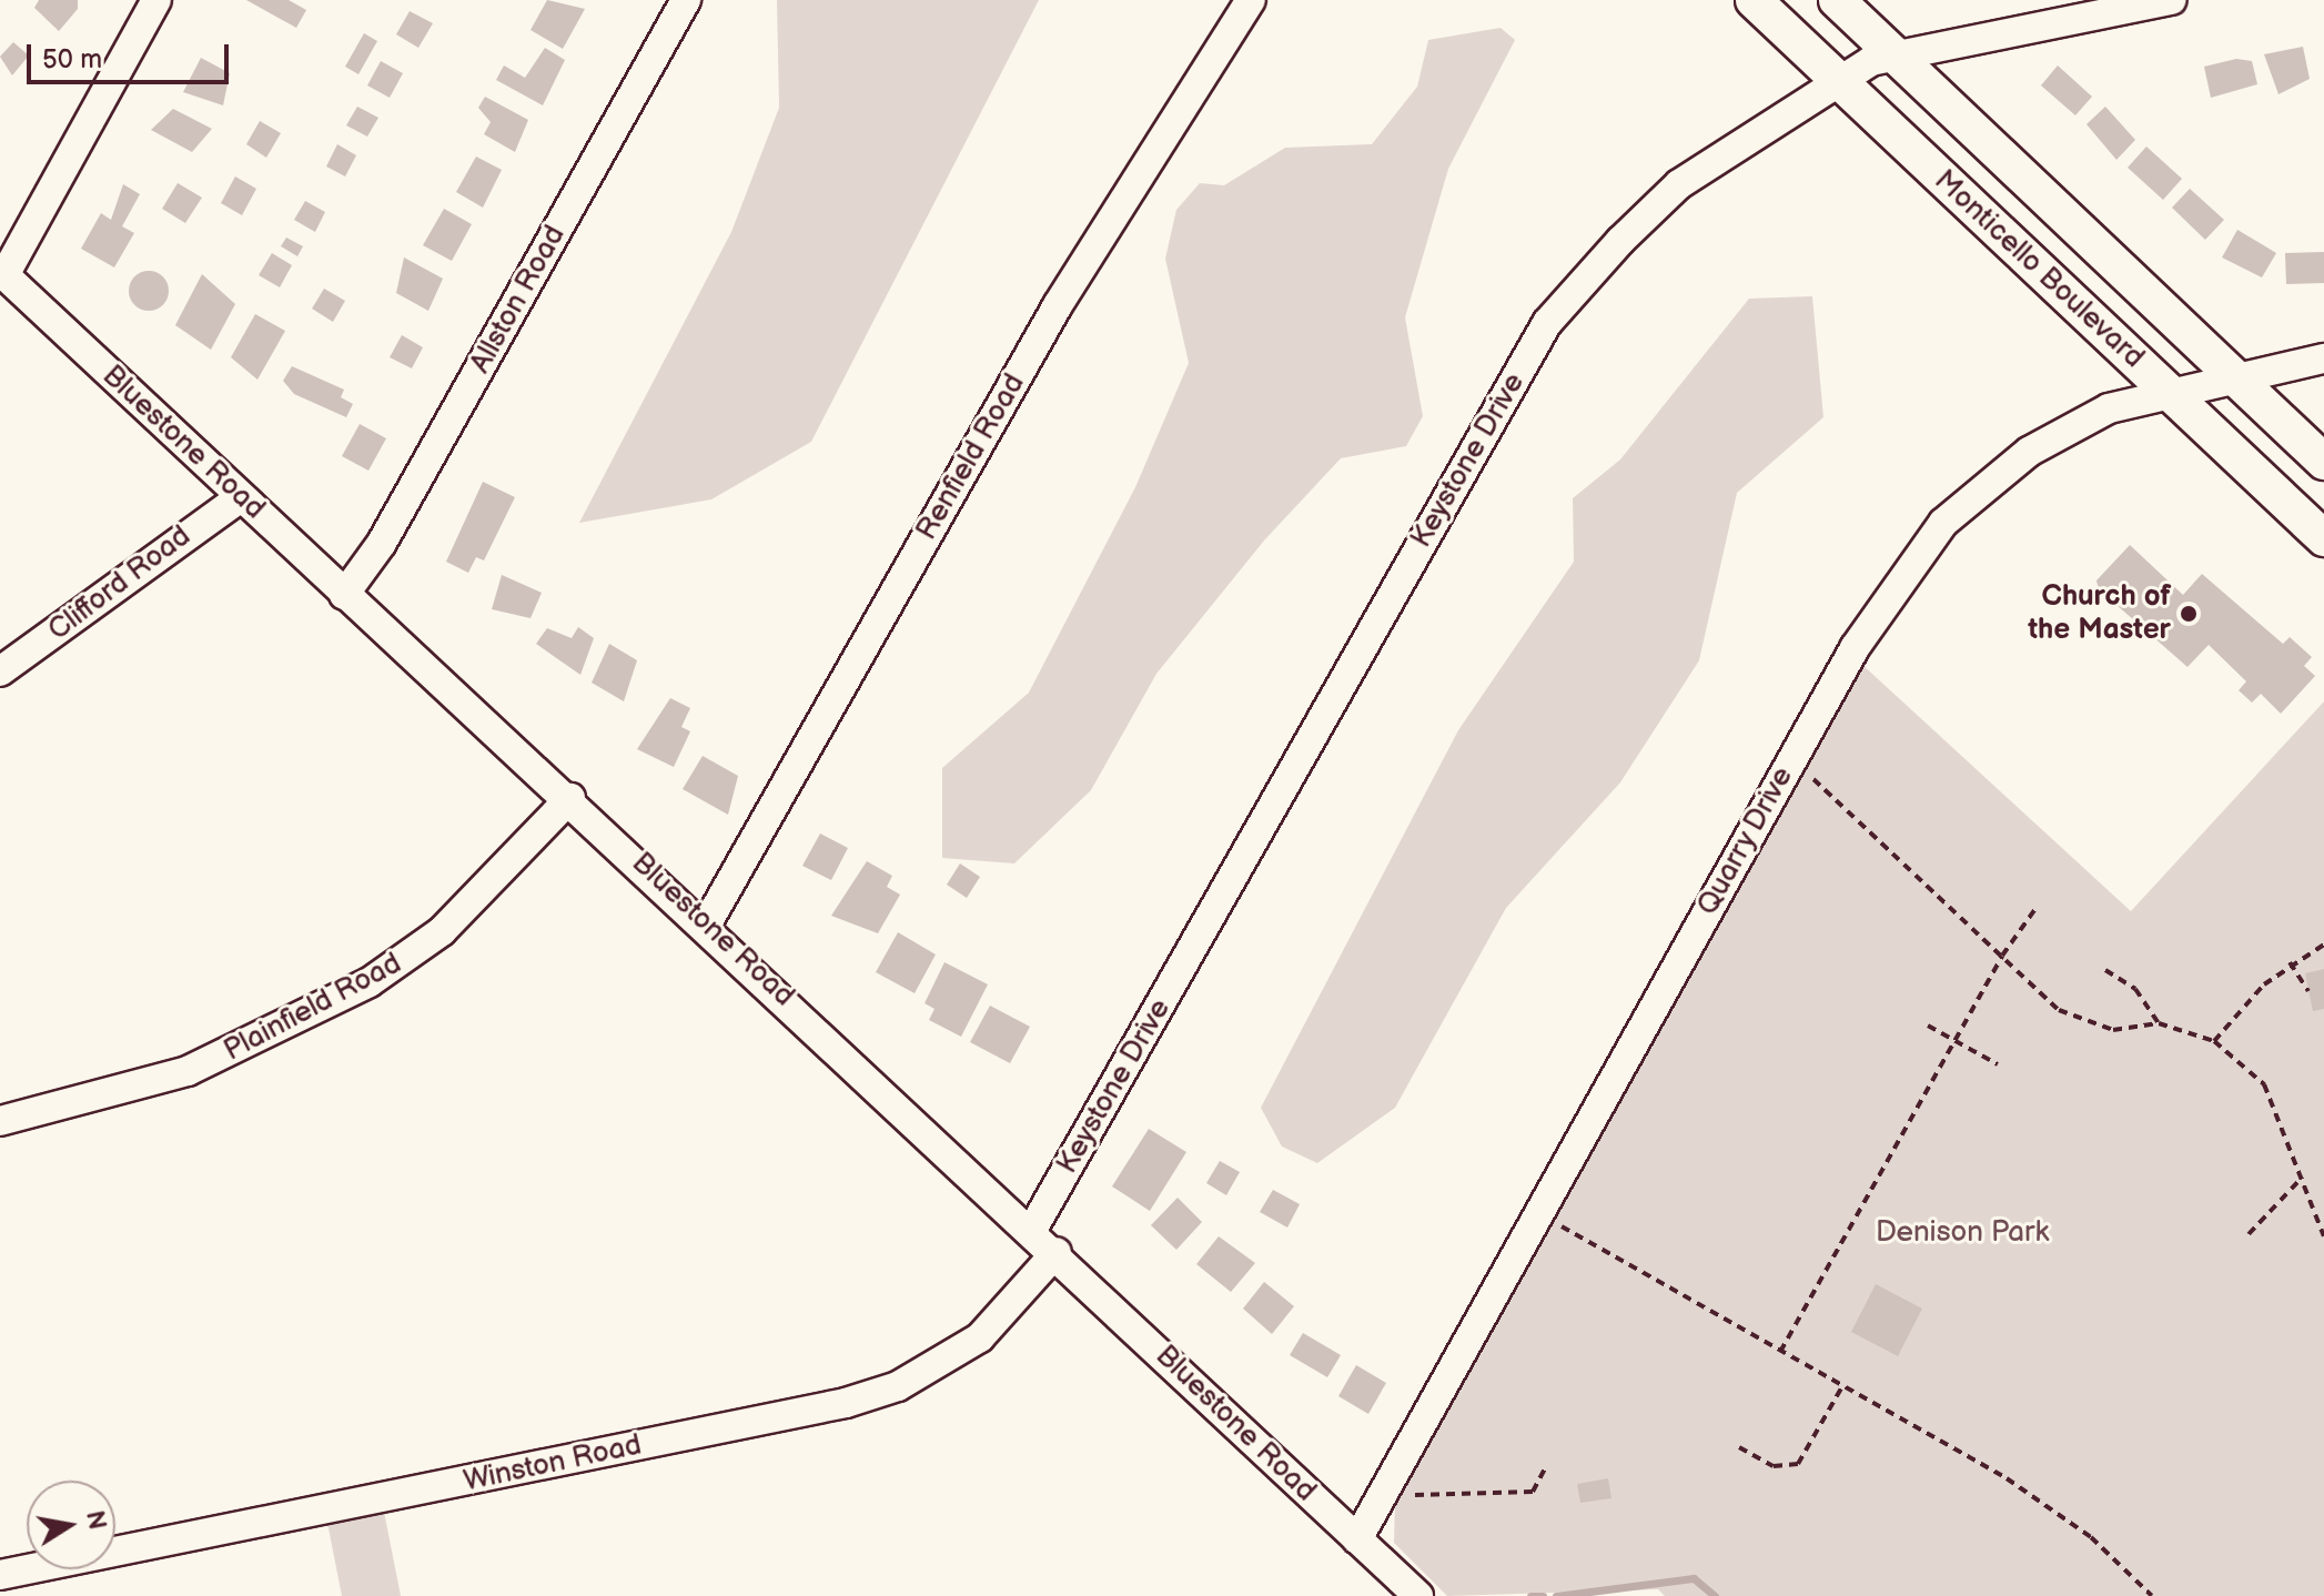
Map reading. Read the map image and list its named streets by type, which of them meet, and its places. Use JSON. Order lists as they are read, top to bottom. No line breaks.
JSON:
{"streets":{"main road":["Monticello Boulevard"],"street":["Allston Road","Bluestone Road","Renfield Road","Keystone Drive","Clifford Road","Quarry Drive","Plainfield Road","Winston Road"]},"crossings":[["Monticello Boulevard","Keystone Drive"],["Monticello Boulevard","Quarry Drive"],["Allston Road","Bluestone Road"],["Bluestone Road","Renfield Road"],["Bluestone Road","Keystone Drive"],["Bluestone Road","Clifford Road"],["Bluestone Road","Quarry Drive"],["Bluestone Road","Plainfield Road"],["Bluestone Road","Winston Road"]],"parks":["Denison Park"],"places":["Church of the Master"],"scale_bar":"50 m","north":"right"}
